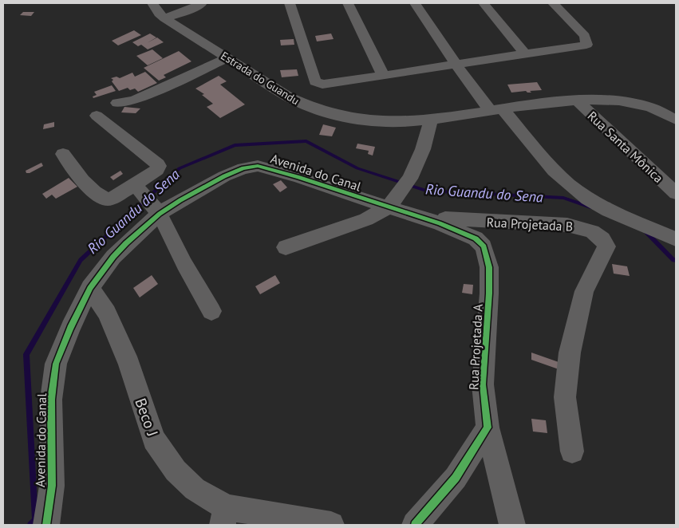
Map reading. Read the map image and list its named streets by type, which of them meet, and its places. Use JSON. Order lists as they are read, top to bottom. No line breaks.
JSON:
{"streets":{"street":["Estrada do Guandu","Rua Santa Mônica","Avenida do Canal","Rua Projetada B","Rua Projetada A","Beco J"]},"crossings":[["Estrada do Guandu","Rua Santa Mônica"],["Avenida do Canal","Rua Projetada B"],["Avenida do Canal","Rua Projetada A"],["Avenida do Canal","Beco J"]],"water":["Rio Guandu do Sena"]}
